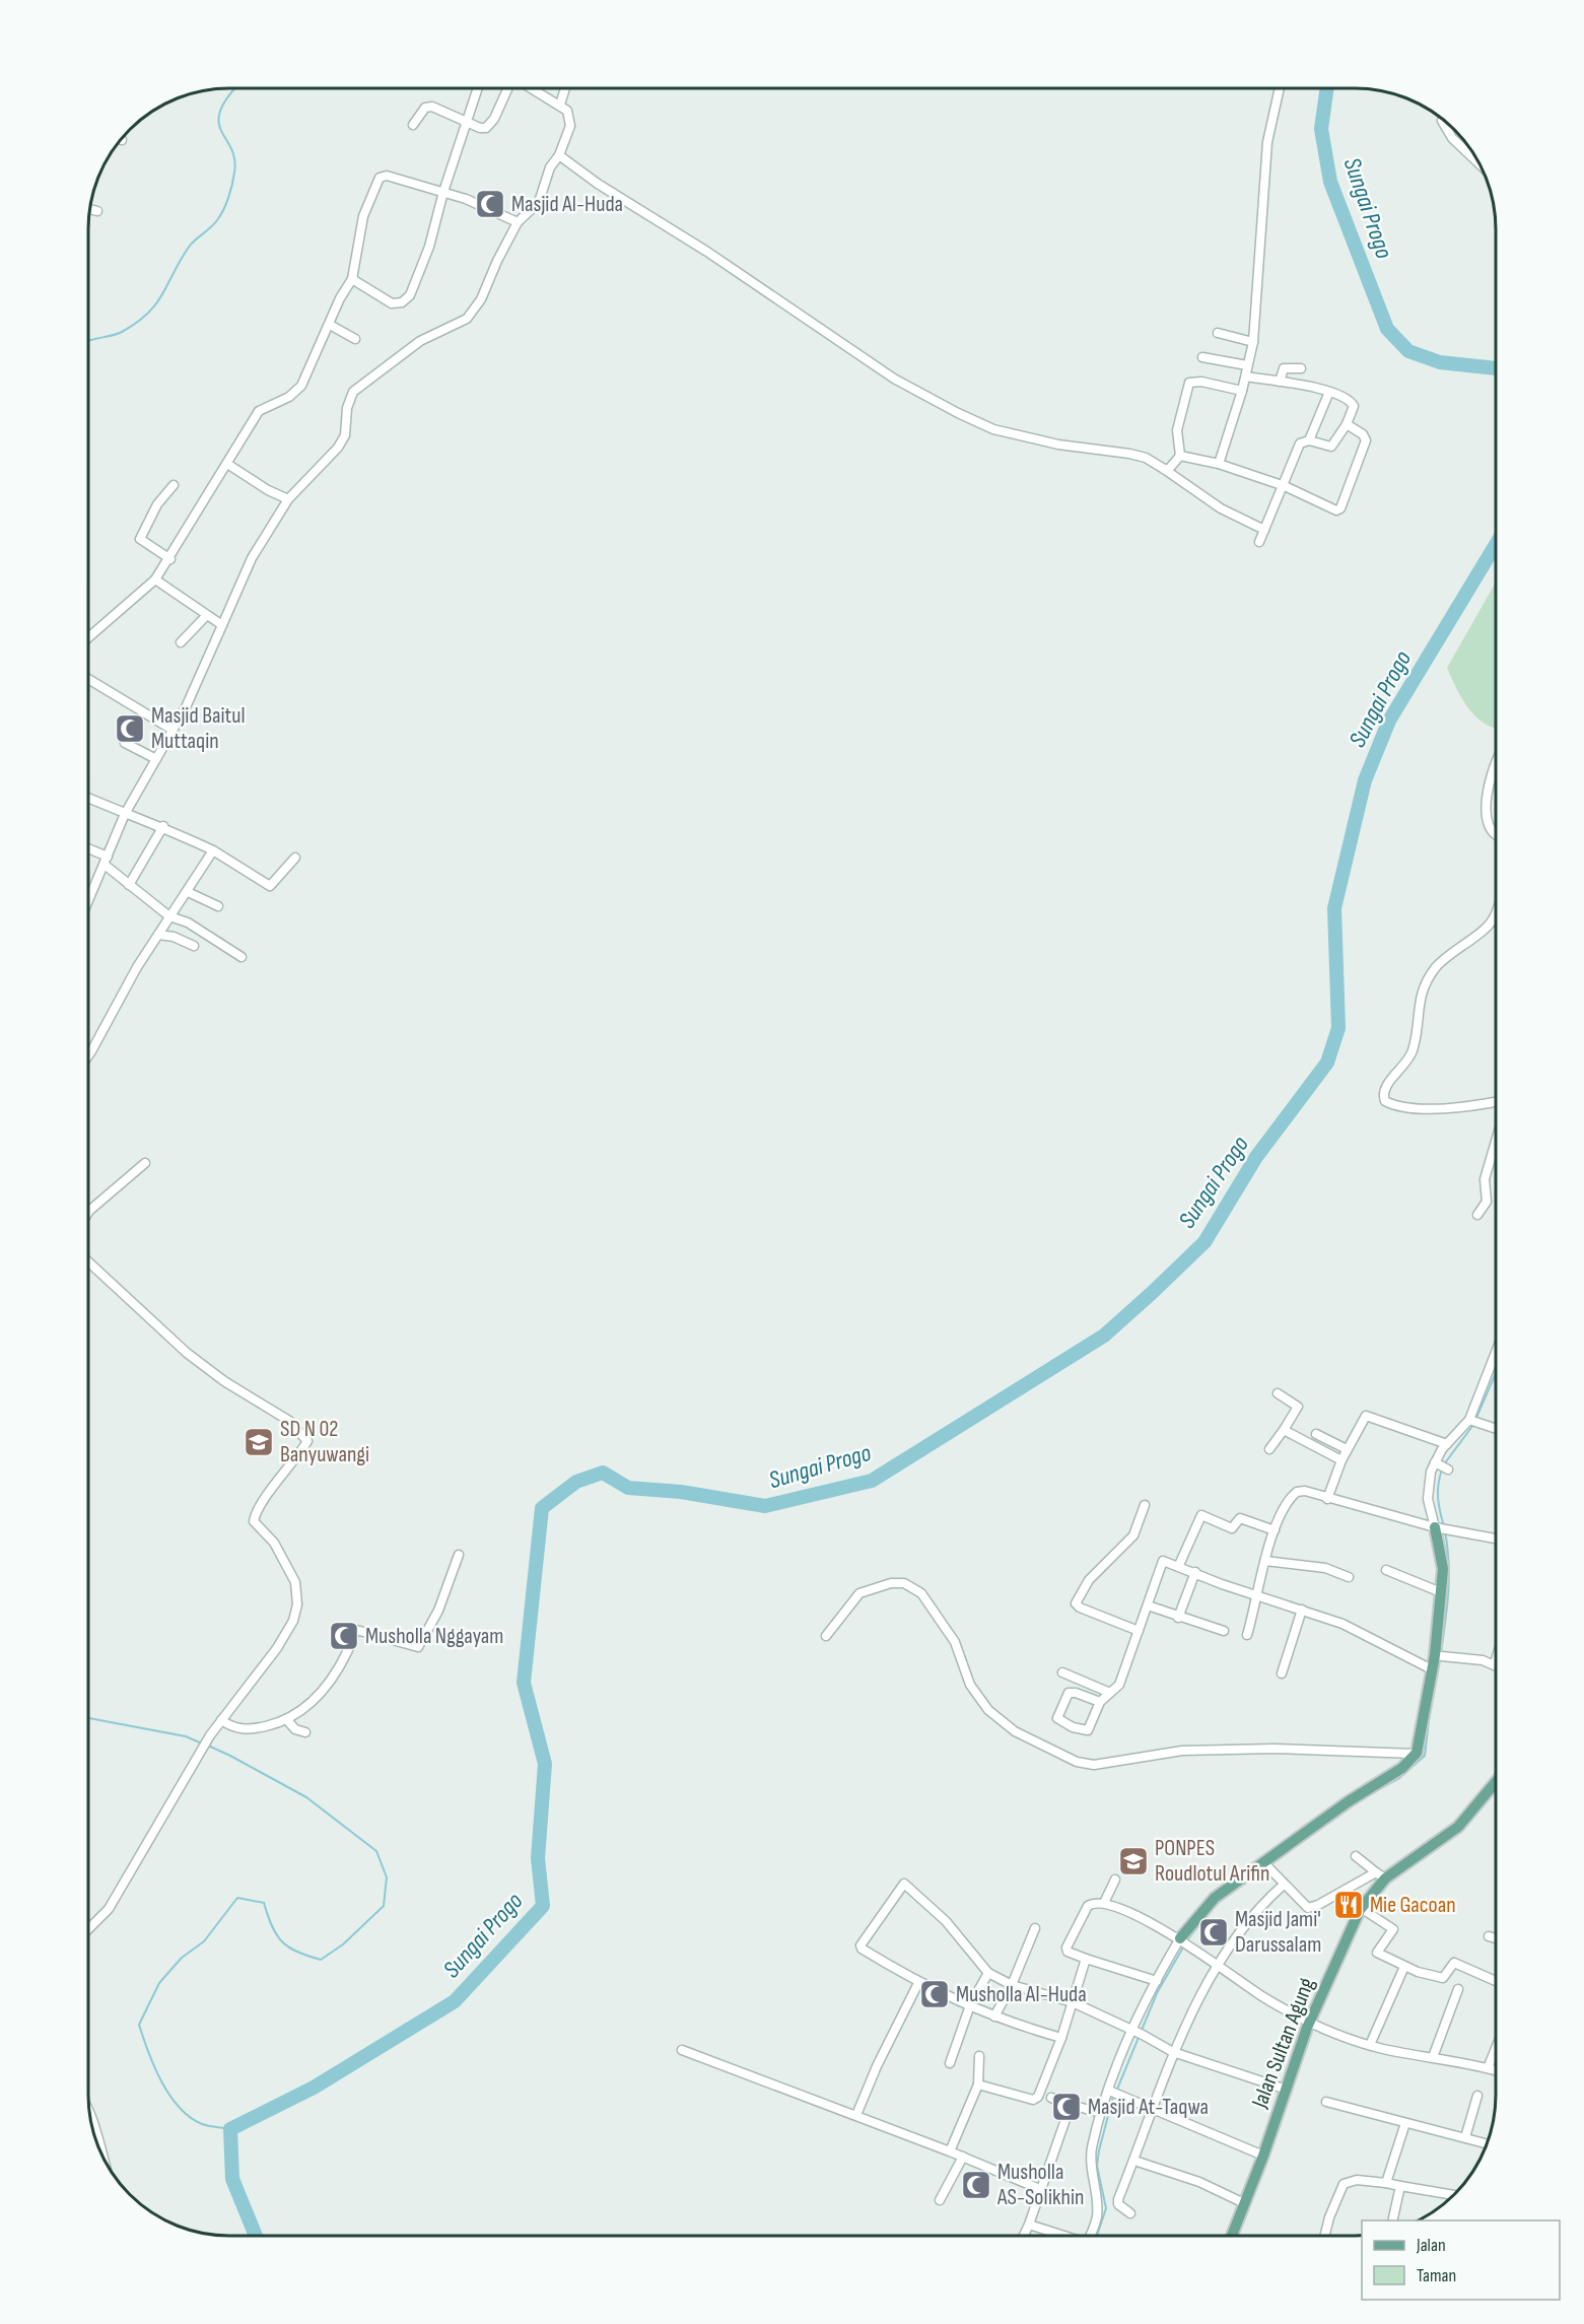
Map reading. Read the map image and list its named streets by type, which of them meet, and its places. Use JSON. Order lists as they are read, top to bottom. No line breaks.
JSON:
{"streets":{"main road":["Jalan Sultan Agung"]},"water":["Sungai Progo"],"places":{"mosque":["Masjid Al-Huda","Masjid Baitul Muttaqin","Musholla Nggayam","Masjid Jami' Darussalam","Musholla Al-Huda","Masjid At-Taqwa","Musholla AS-Solikhin"],"school or university":["SD N 02 Banyuwangi","PONPES Roudlotul Arifin"],"restaurant":["Mie Gacoan"]},"legend":["Jalan","Taman"]}
